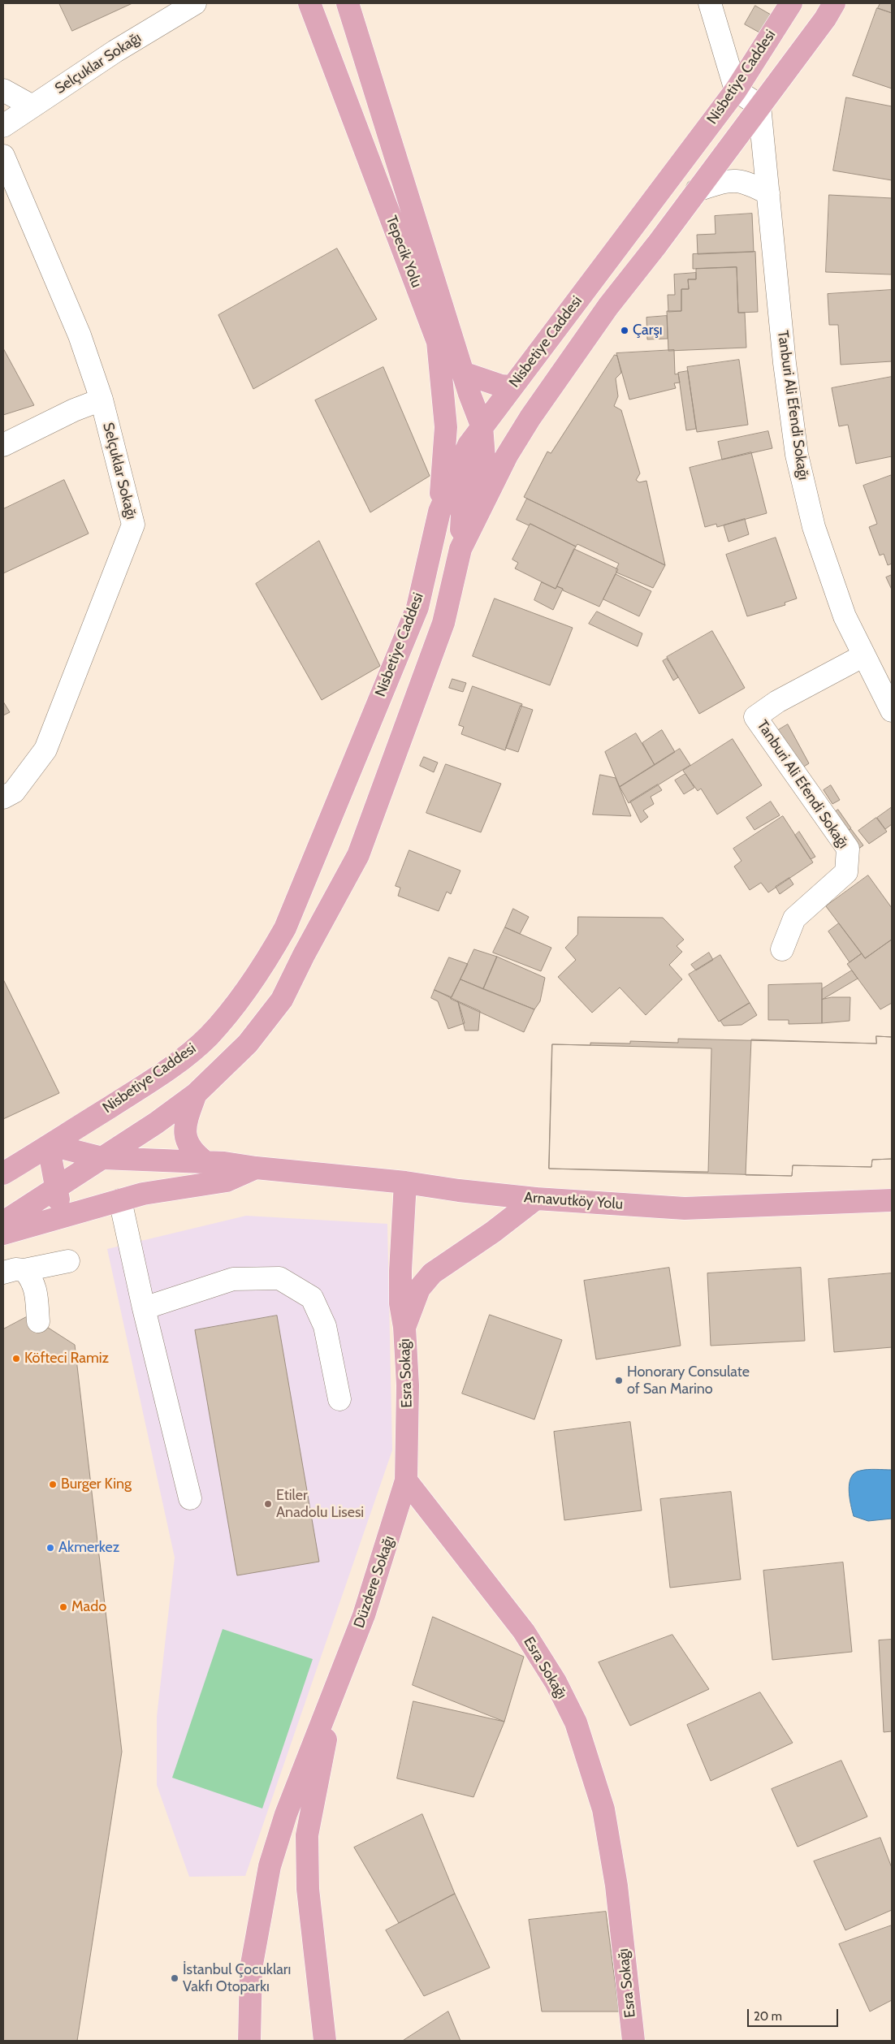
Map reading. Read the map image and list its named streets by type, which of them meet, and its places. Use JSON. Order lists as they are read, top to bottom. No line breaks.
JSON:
{"streets":{"main road":["Nisbetiye Caddesi","Tepecik Yolu","Arnavutköy Yolu","Esra Sokağı","Düzdere Sokağı"],"street":["Selçuklar Sokağı","Tanburi Ali Efendi Sokağı"]},"crossings":[["Nisbetiye Caddesi","Tepecik Yolu"],["Nisbetiye Caddesi","Tanburi Ali Efendi Sokağı"],["Nisbetiye Caddesi","Arnavutköy Yolu"],["Arnavutköy Yolu","Esra Sokağı"],["Esra Sokağı","Düzdere Sokağı"]],"places":["Çarşı","Köfteci Ramiz","Honorary Consulate of San Marino","Burger King","Etiler Anadolu Lisesi","Akmerkez","Mado","İstanbul Çocukları Vakfı Otoparkı"],"scale_bar":"20 m"}
